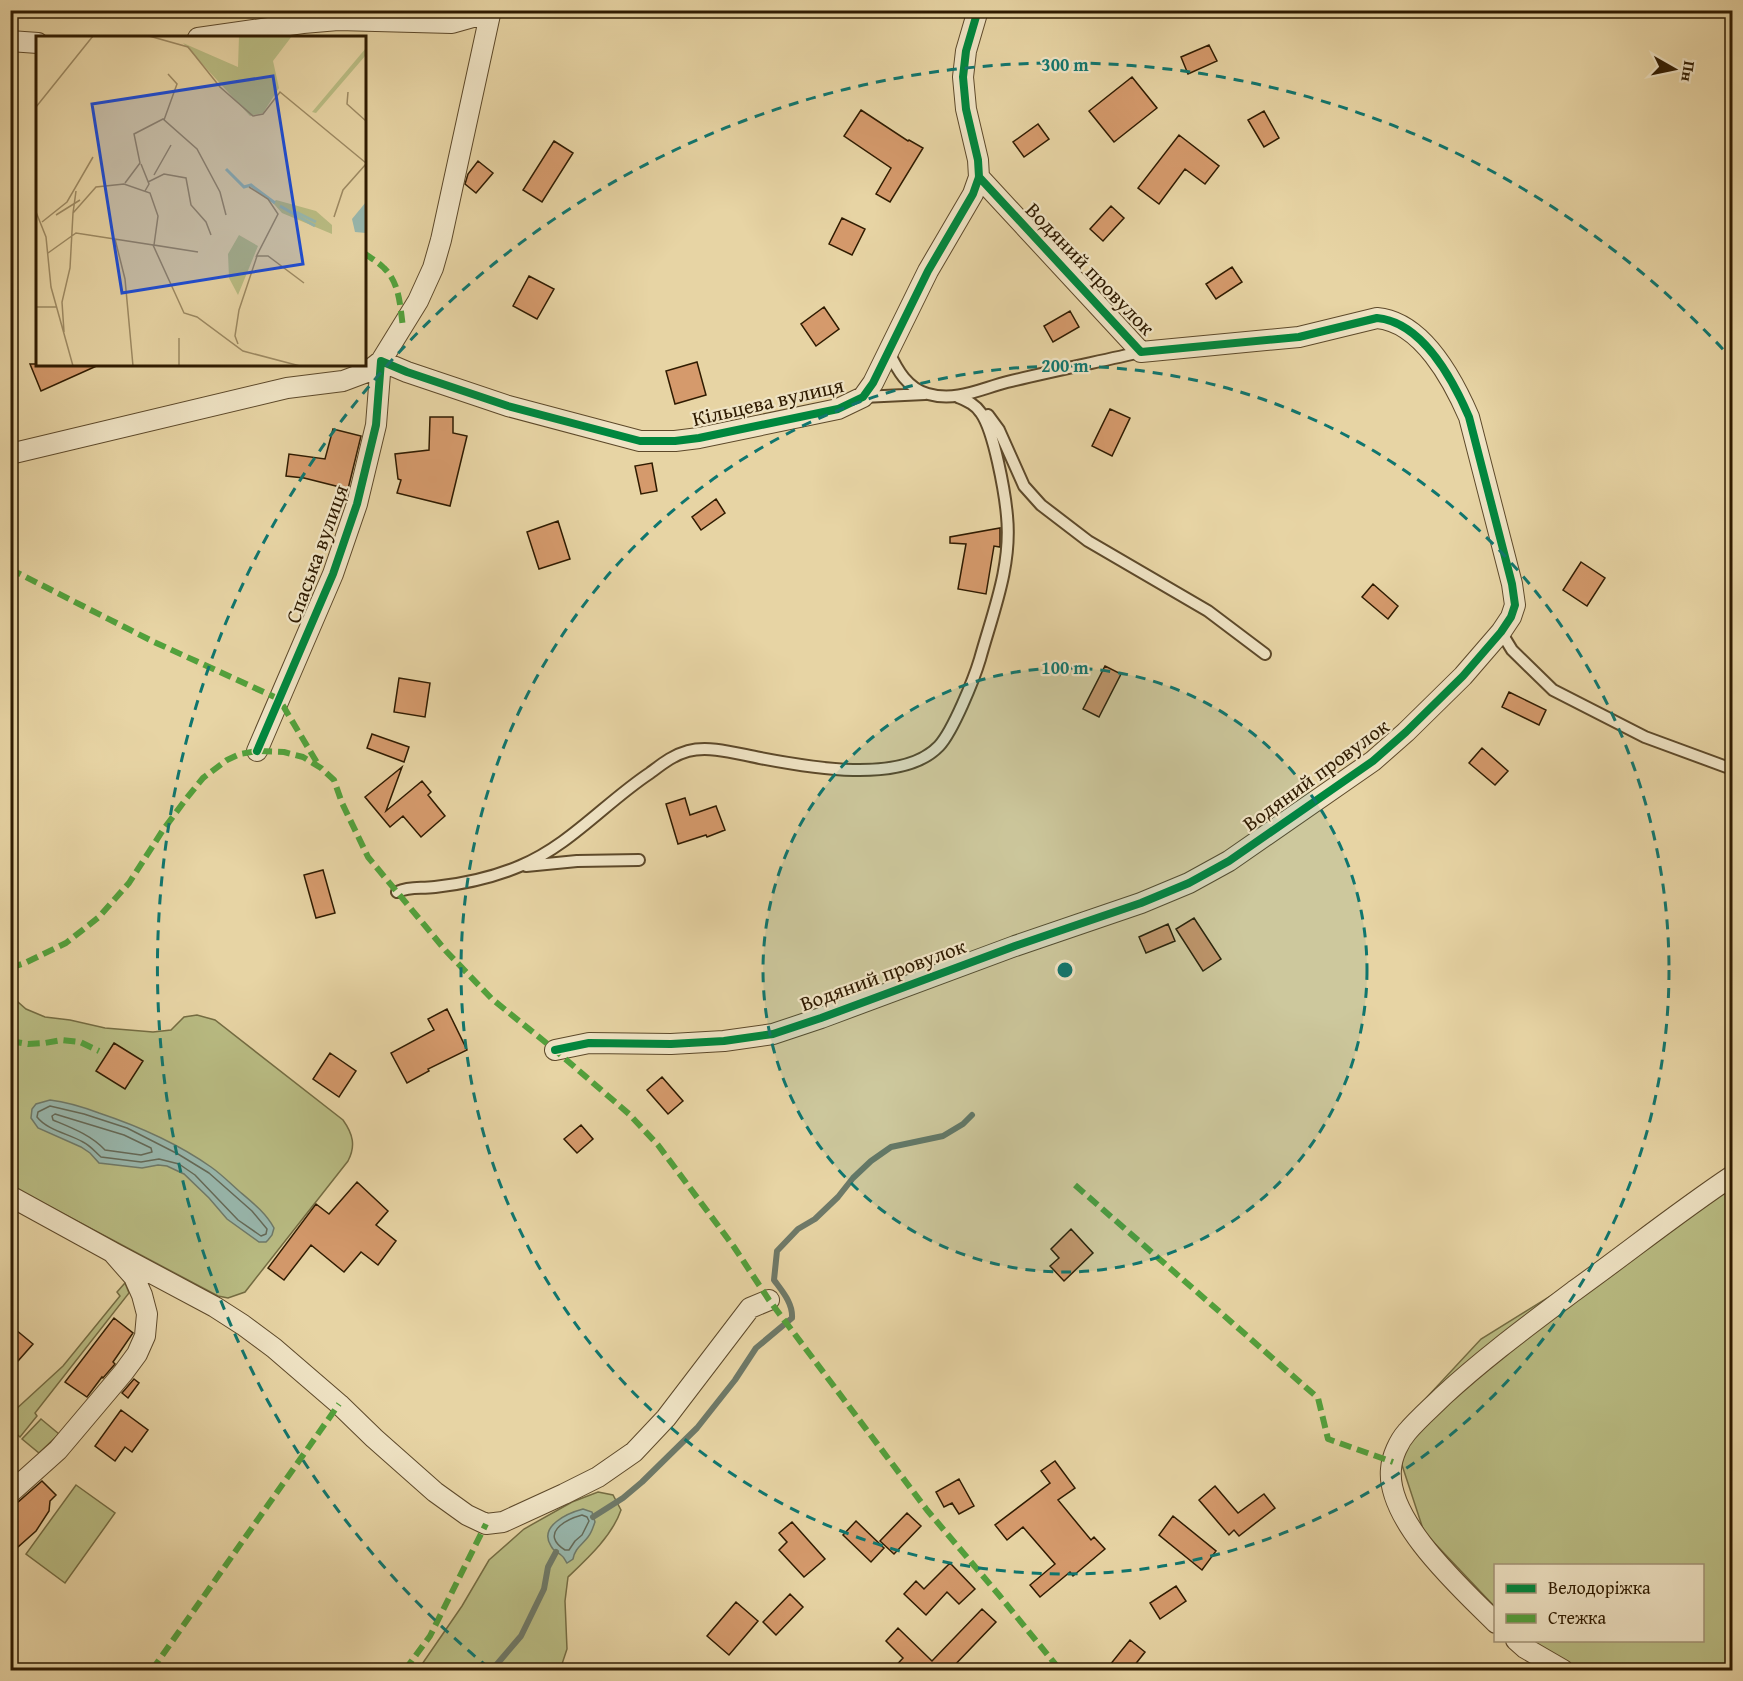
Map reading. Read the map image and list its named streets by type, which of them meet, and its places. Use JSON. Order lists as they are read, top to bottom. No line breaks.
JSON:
{"streets":{"street":["Водяний провулок","Кільцева вулиця","Спаська вулиця"]},"crossings":[["Водяний провулок","Кільцева вулиця"],["Кільцева вулиця","Спаська вулиця"]],"legend":["Велодоріжка","Стежка"],"north":"right","rings":["300 m","200 m","100 m"]}
